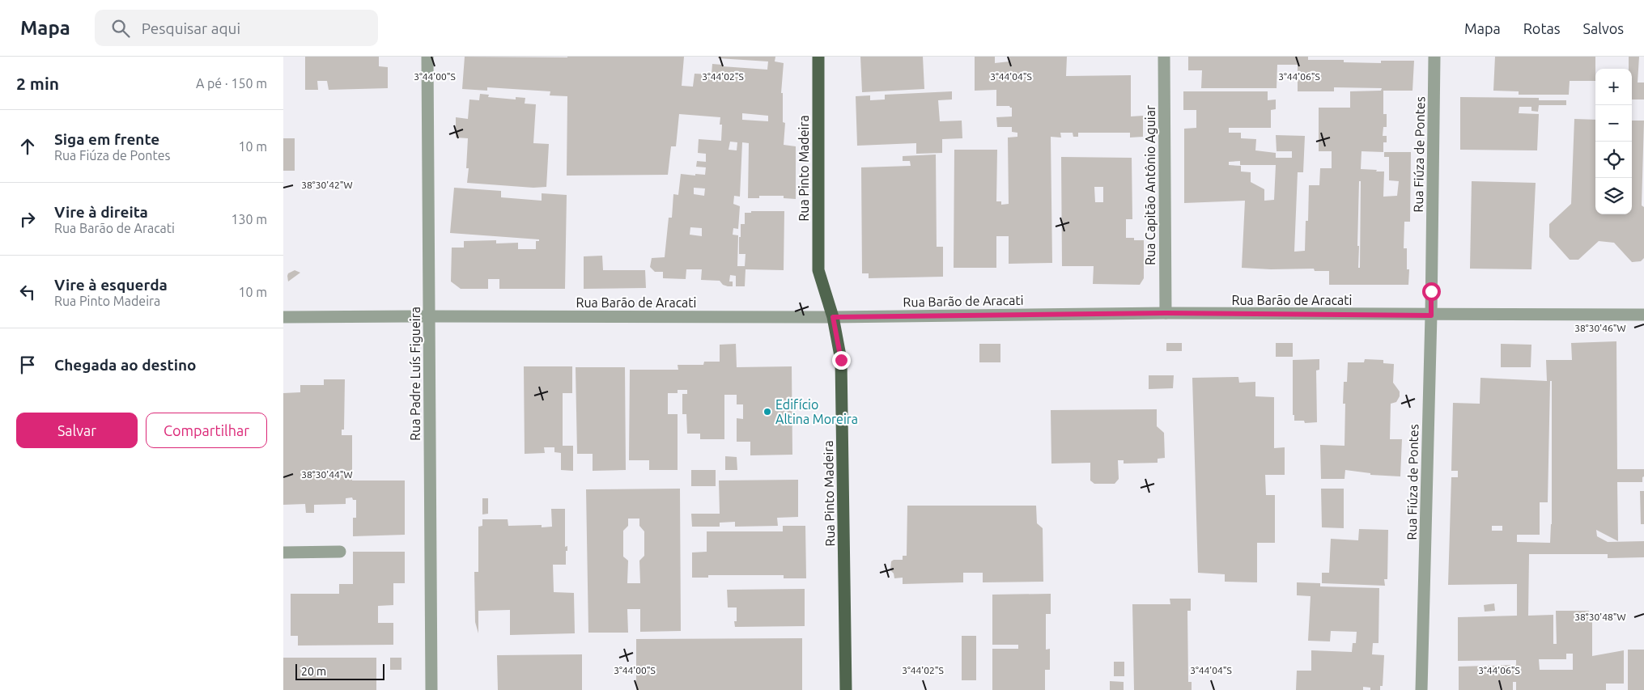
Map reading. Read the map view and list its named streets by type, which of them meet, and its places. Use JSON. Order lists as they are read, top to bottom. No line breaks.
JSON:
{"streets":{"main road":["Rua Pinto Madeira"],"street":["Rua Fiúza de Pontes","Rua Capitão Antônio Aguiar","Rua Barão de Aracati","Rua Padre Luís Figueira"]},"crossings":[["Rua Fiúza de Pontes","Rua Barão de Aracati"],["Rua Pinto Madeira","Rua Barão de Aracati"],["Rua Capitão Antônio Aguiar","Rua Barão de Aracati"],["Rua Barão de Aracati","Rua Padre Luís Figueira"]],"places":["Edifício Altina Moreira"],"scale_bar":"20 m","page":{"header":"Mapa","search":"Pesquisar aqui","nav":["Mapa","Rotas","Salvos"],"heading":["2 min","A pé · 150 m"],"map_buttons":["+","−"],"list":[["Siga em frente","Rua Fiúza de Pontes","10 m"],["Vire à direita","Rua Barão de Aracati","130 m"],["Vire à esquerda","Rua Pinto Madeira","10 m"],"Chegada ao destino"],"buttons":["Salvar","Compartilhar"],"scale":"20 m"},"coordinates":["3°44'00\"S","3°44'02\"S","3°44'04\"S","3°44'06\"S","38°30'42\"W","38°30'46\"W","38°30'44\"W","38°30'48\"W"]}
